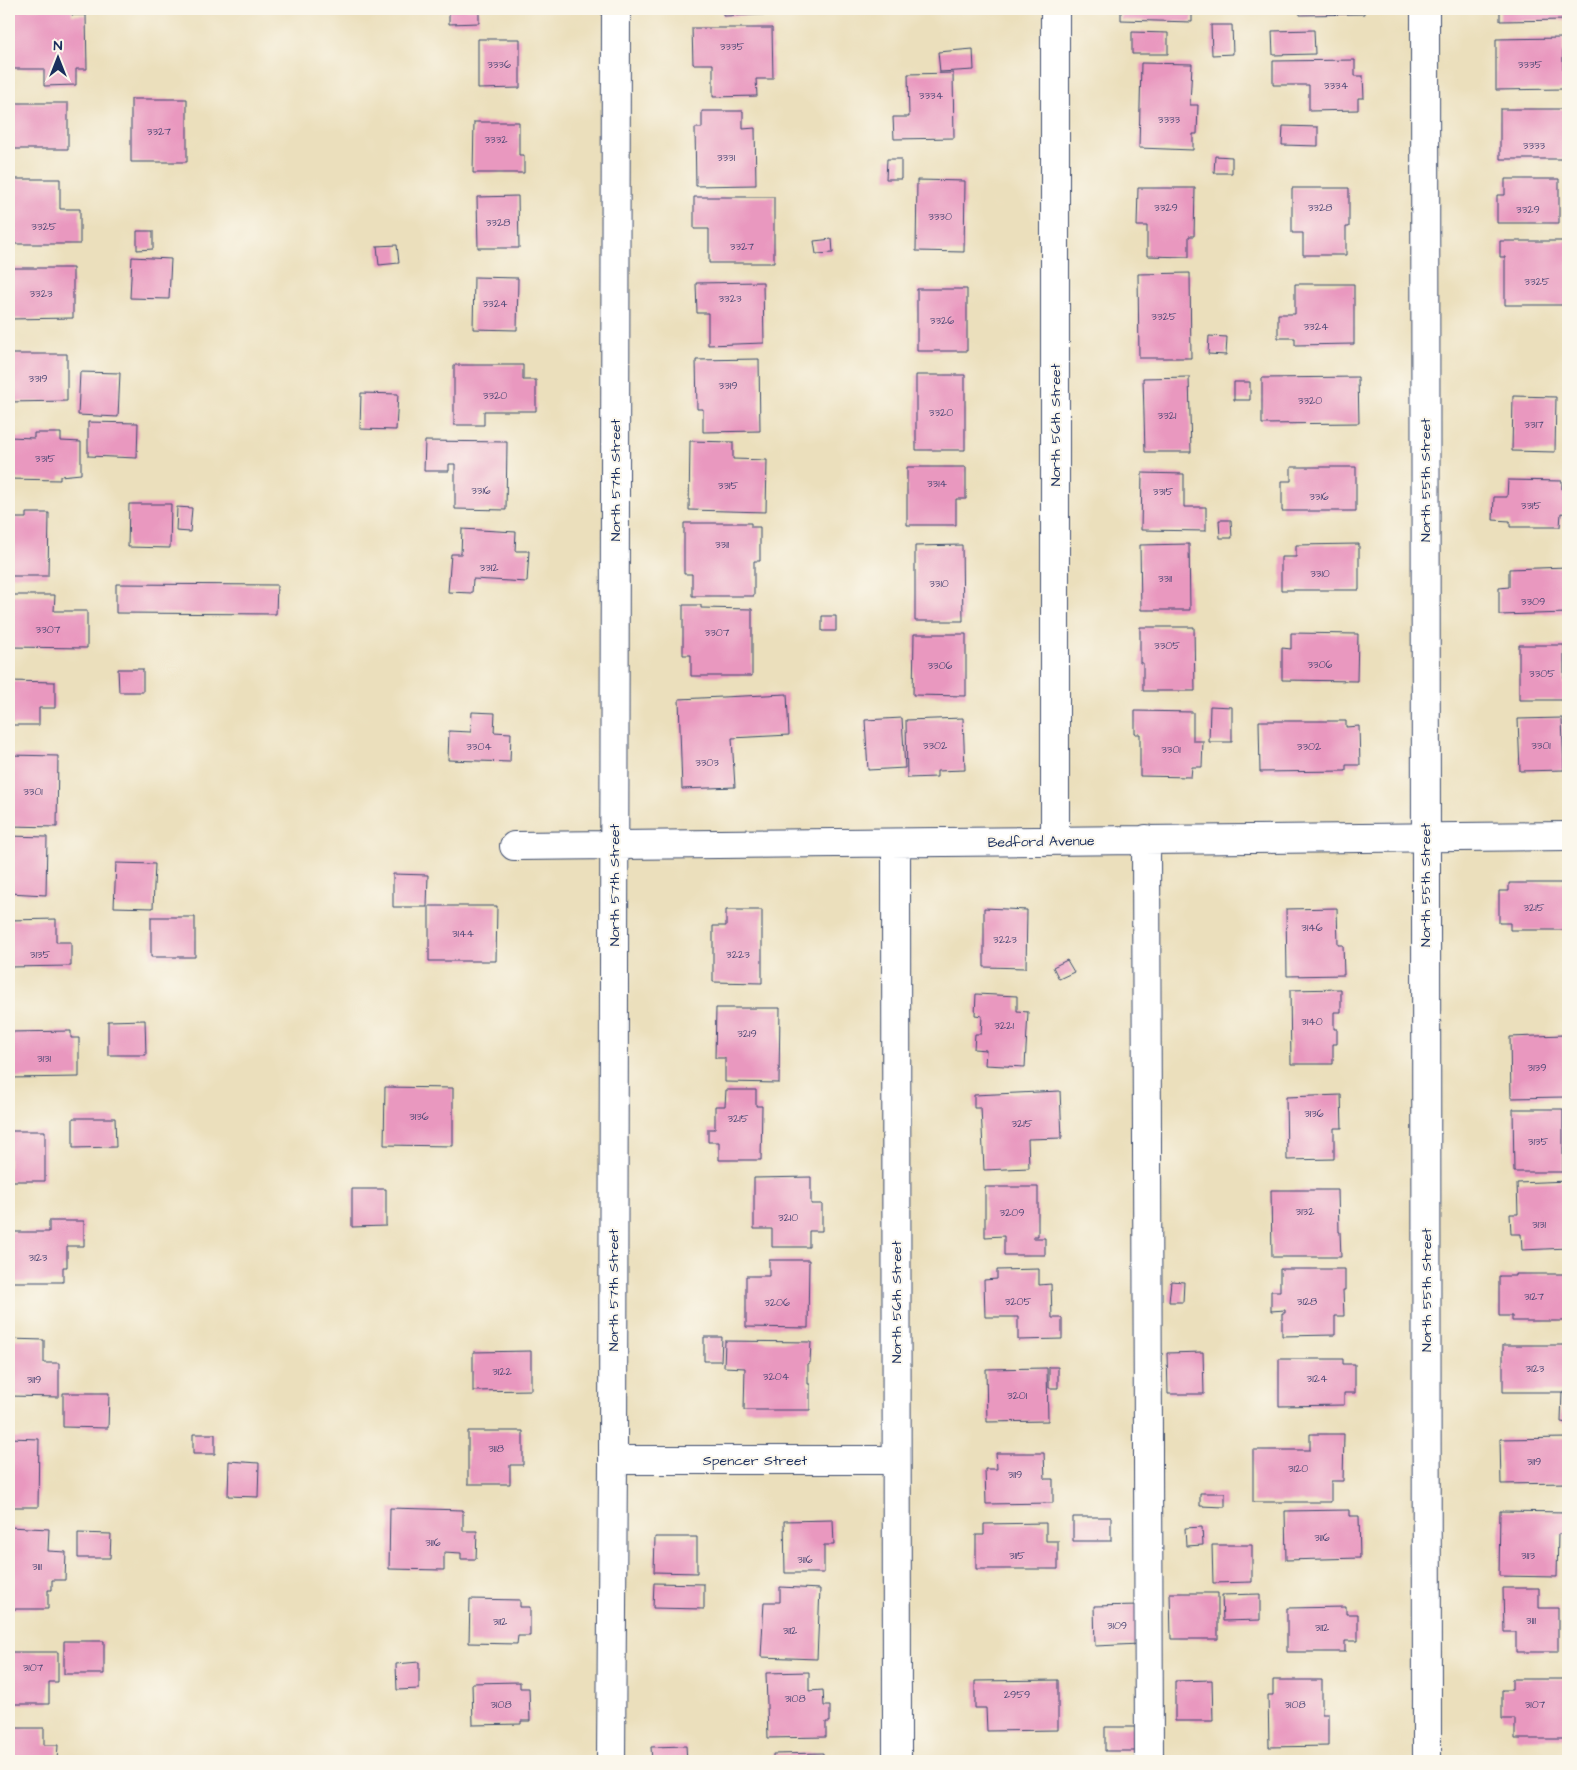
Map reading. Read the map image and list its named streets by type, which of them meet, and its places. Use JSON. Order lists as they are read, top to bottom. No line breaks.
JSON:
{"streets":{"street":["North 56th Street","North 57th Street","North 55th Street","Bedford Avenue","Spencer Street"]},"crossings":[["North 56th Street","Bedford Avenue"],["North 56th Street","Spencer Street"],["North 57th Street","Bedford Avenue"],["North 57th Street","Spencer Street"],["North 55th Street","Bedford Avenue"]],"house_numbers":["3335","3336","3335","3334","3334","3333","3327","3332","3333","3331","3329","3328","3329","3330","3328","3325","3327","3325","3323","3323","3324","3325","3326","3324","3319","3319","3320","3320","3320","3321","3317","3315","3314","3315","3316","3315","3316","3315","3311","3312","3310","3311","3310","3309","3307","3307","3305","3306","3306","3305","3302","3301","3304","3302","3301","3303","3301","3215","3146","3144","3223","3135","3223","3140","3221","3219","3131","3139","3136","3136","3215","3215","3135","3132","3209","3210","3131","3123","3127","3205","3128","3206","3123","3122","3204","3124","3119","3201","3118","3119","3120","3119","3116","3116","3115","3113","3116","3111","3111","3112","3109","3112","3112","3107","2959","3108","3108","3108","3107"],"north":"top"}
